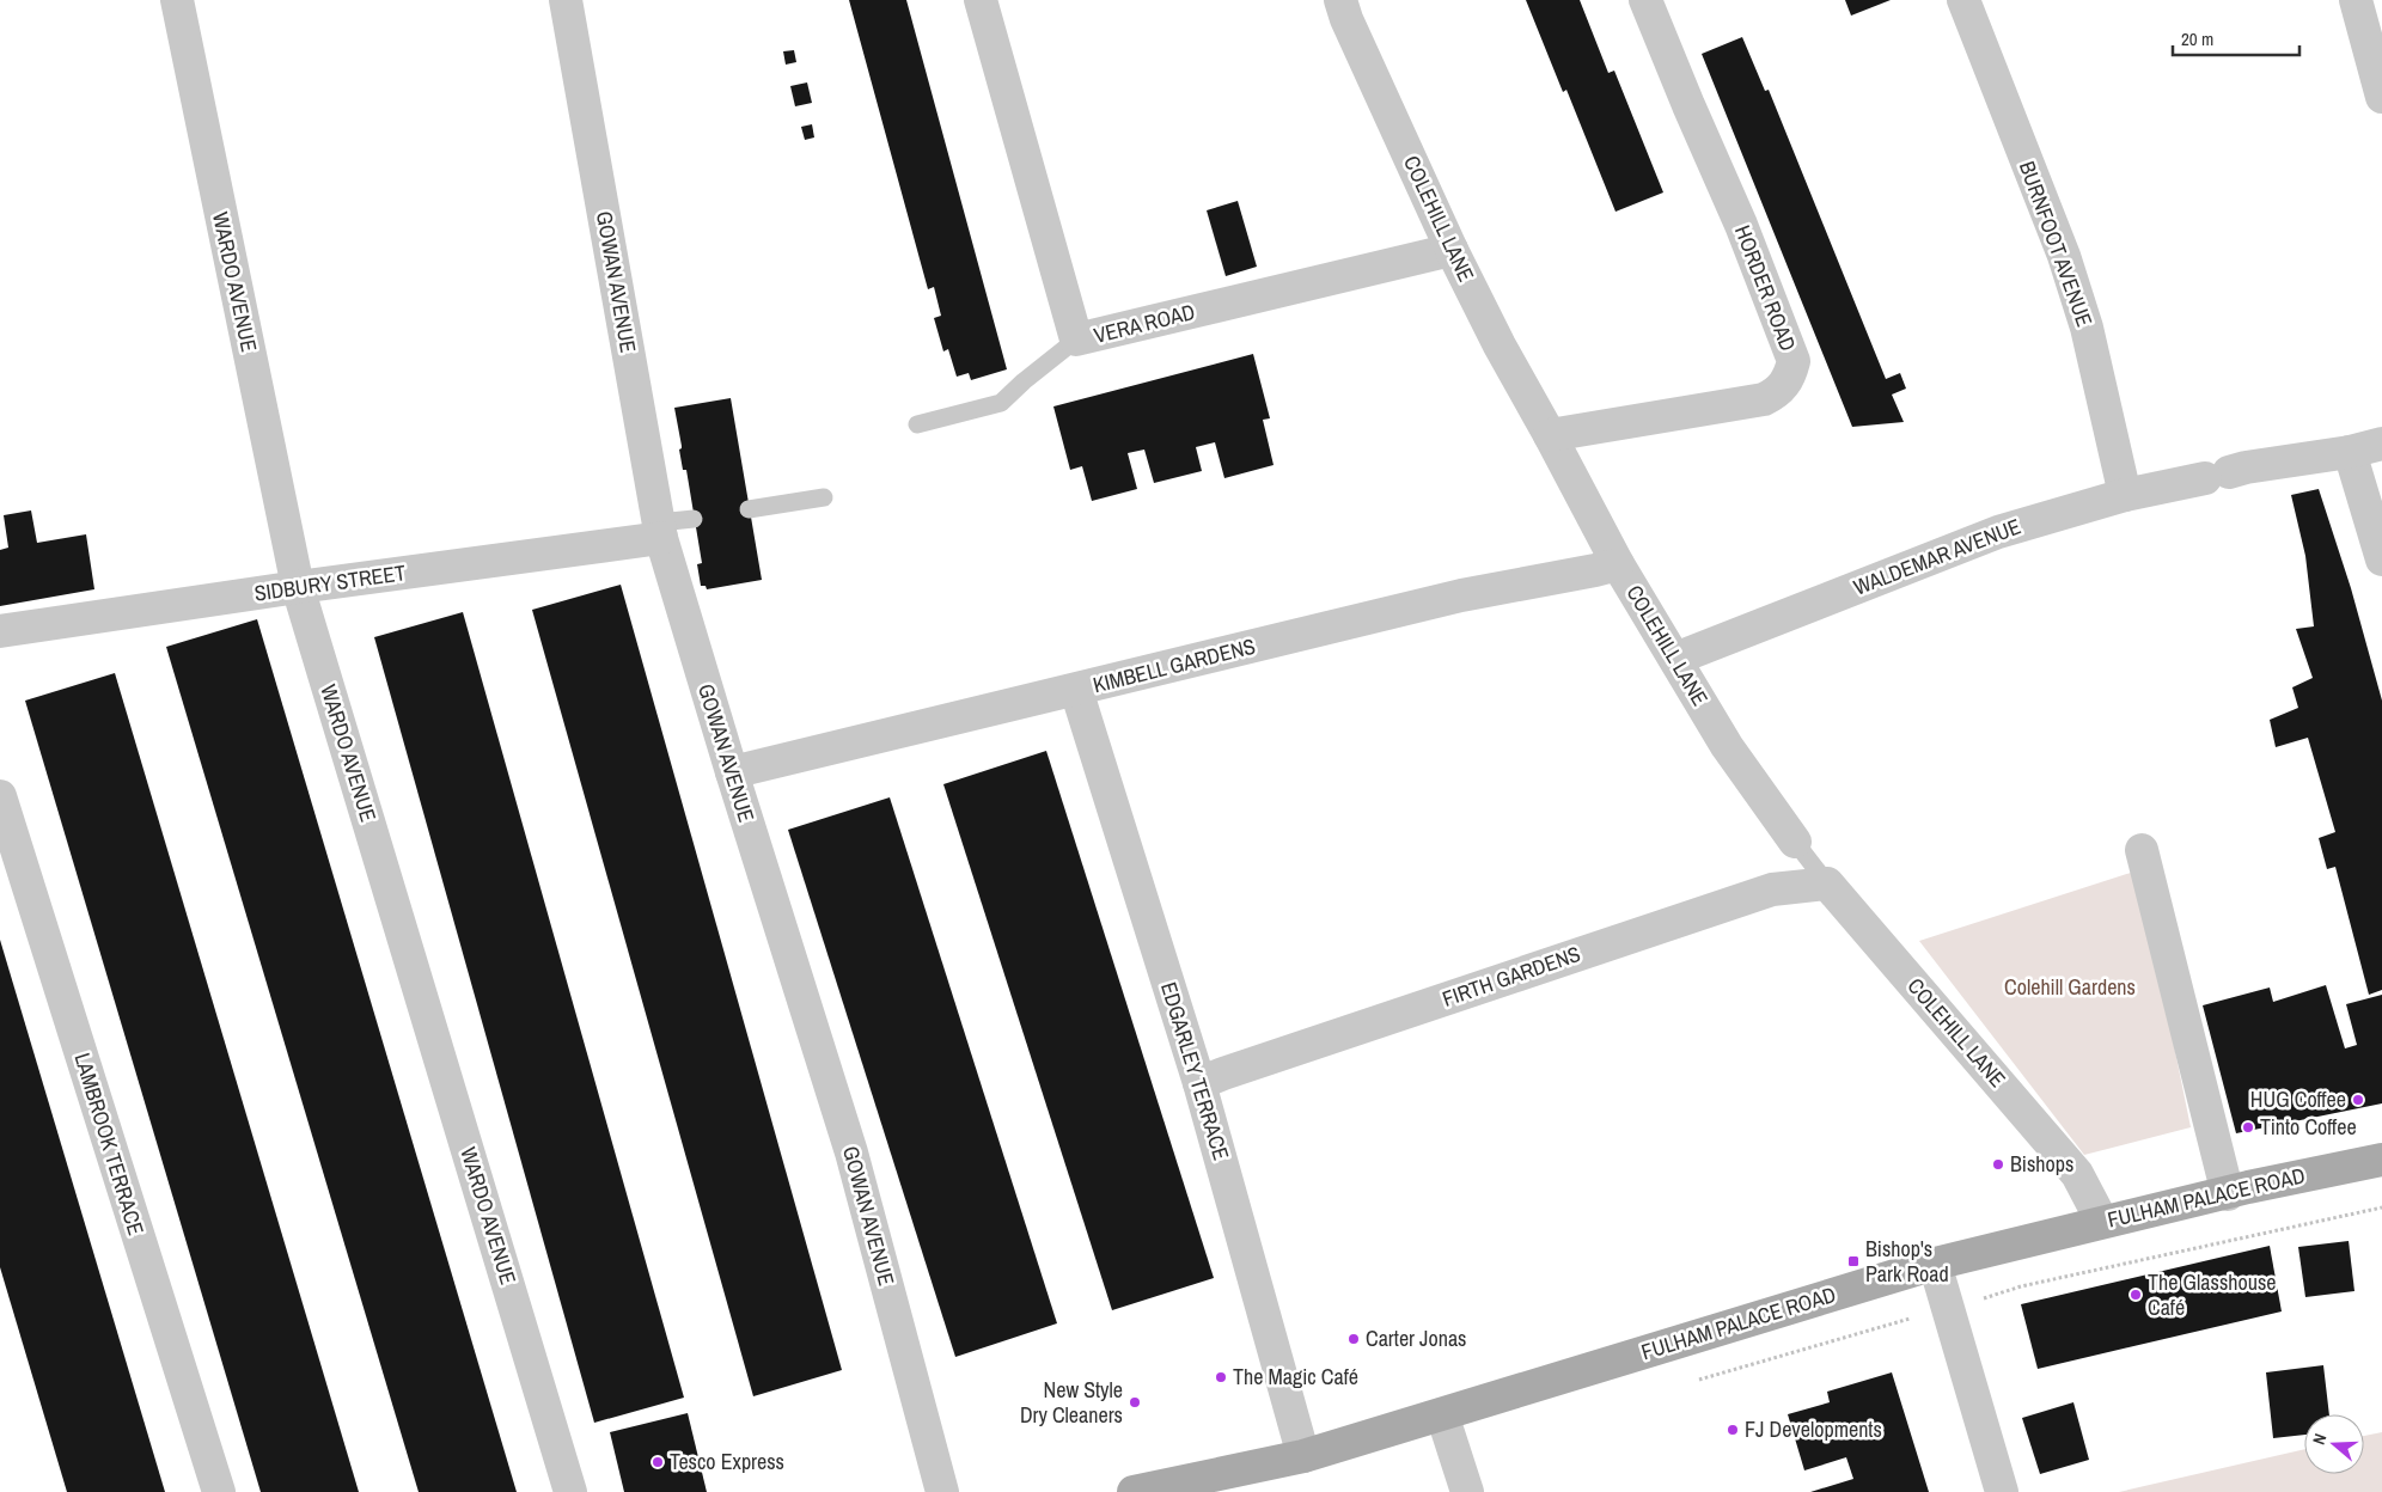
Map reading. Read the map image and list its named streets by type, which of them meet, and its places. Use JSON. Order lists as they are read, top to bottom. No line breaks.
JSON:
{"streets":{"main road":["FULHAM PALACE ROAD"],"street":["COLEHILL LANE","BURNFOOT AVENUE","WARDO AVENUE","GOWAN AVENUE","HORDER ROAD","VERA ROAD","WALDEMAR AVENUE","SIDBURY STREET","KIMBELL GARDENS","FIRTH GARDENS","EDGARLEY TERRACE","LAMBROOK TERRACE"]},"crossings":[["COLEHILL LANE","HORDER ROAD"],["COLEHILL LANE","VERA ROAD"],["COLEHILL LANE","WALDEMAR AVENUE"],["COLEHILL LANE","KIMBELL GARDENS"],["COLEHILL LANE","FIRTH GARDENS"],["COLEHILL LANE","FULHAM PALACE ROAD"],["BURNFOOT AVENUE","WALDEMAR AVENUE"],["WARDO AVENUE","SIDBURY STREET"],["GOWAN AVENUE","SIDBURY STREET"],["GOWAN AVENUE","KIMBELL GARDENS"],["KIMBELL GARDENS","EDGARLEY TERRACE"],["FIRTH GARDENS","EDGARLEY TERRACE"],["EDGARLEY TERRACE","FULHAM PALACE ROAD"]],"parks":["Colehill Gardens"],"places":{"other":["HUG Coffee","Tinto Coffee","Bishops","The Glasshouse Café","Carter Jonas","The Magic Café","New Style Dry Cleaners","FJ Developments","Tesco Express"],"transit":["Bishop's Park Road"]},"scale_bar":"20 m","north":"left"}
